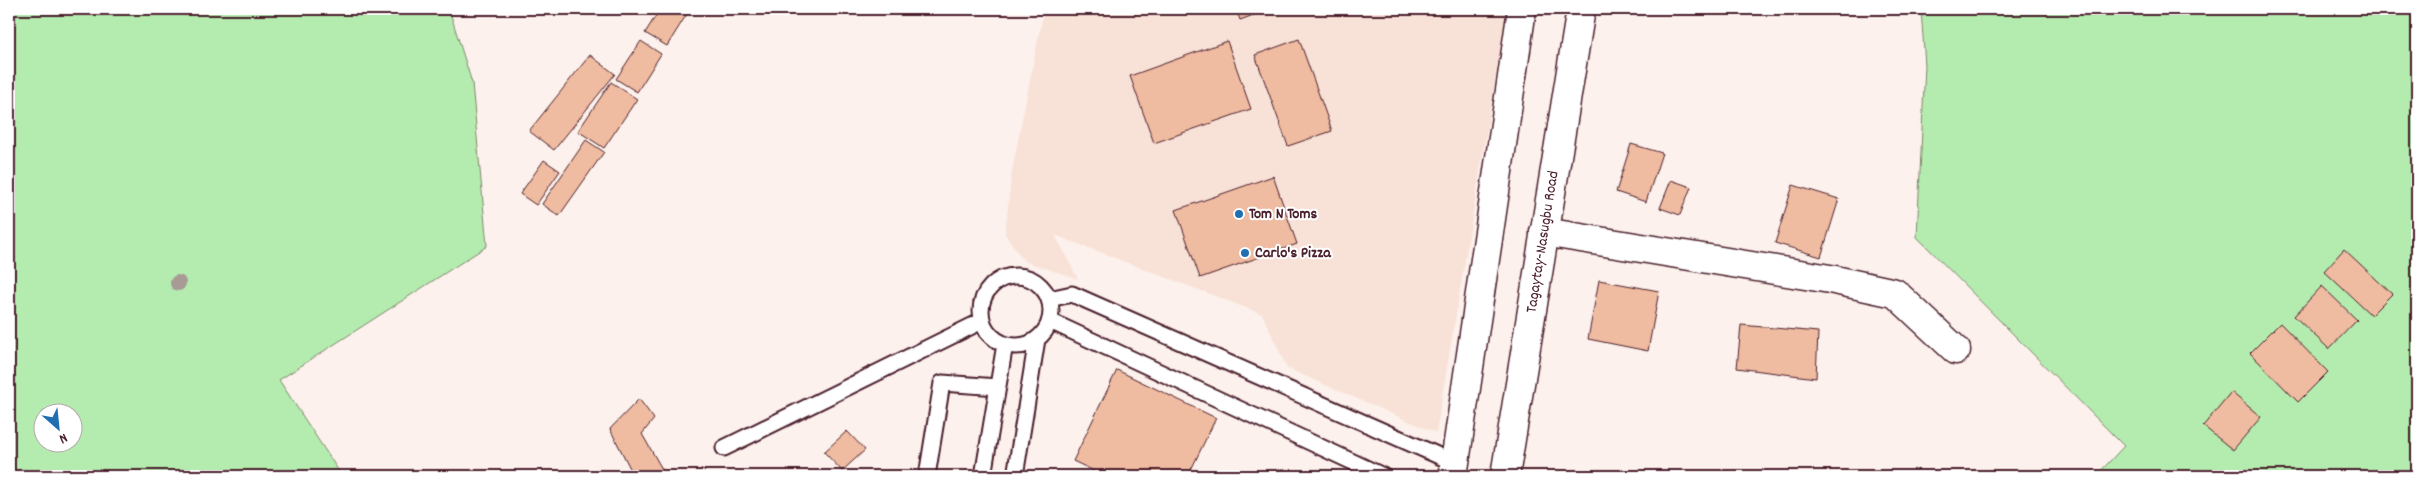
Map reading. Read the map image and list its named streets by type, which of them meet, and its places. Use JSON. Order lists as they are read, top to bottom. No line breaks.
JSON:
{"streets":{"main road":["Tagaytay-Nasugbu Road"]},"places":["Tom N Toms","Carlo's Pizza"],"north":"bottom right"}
